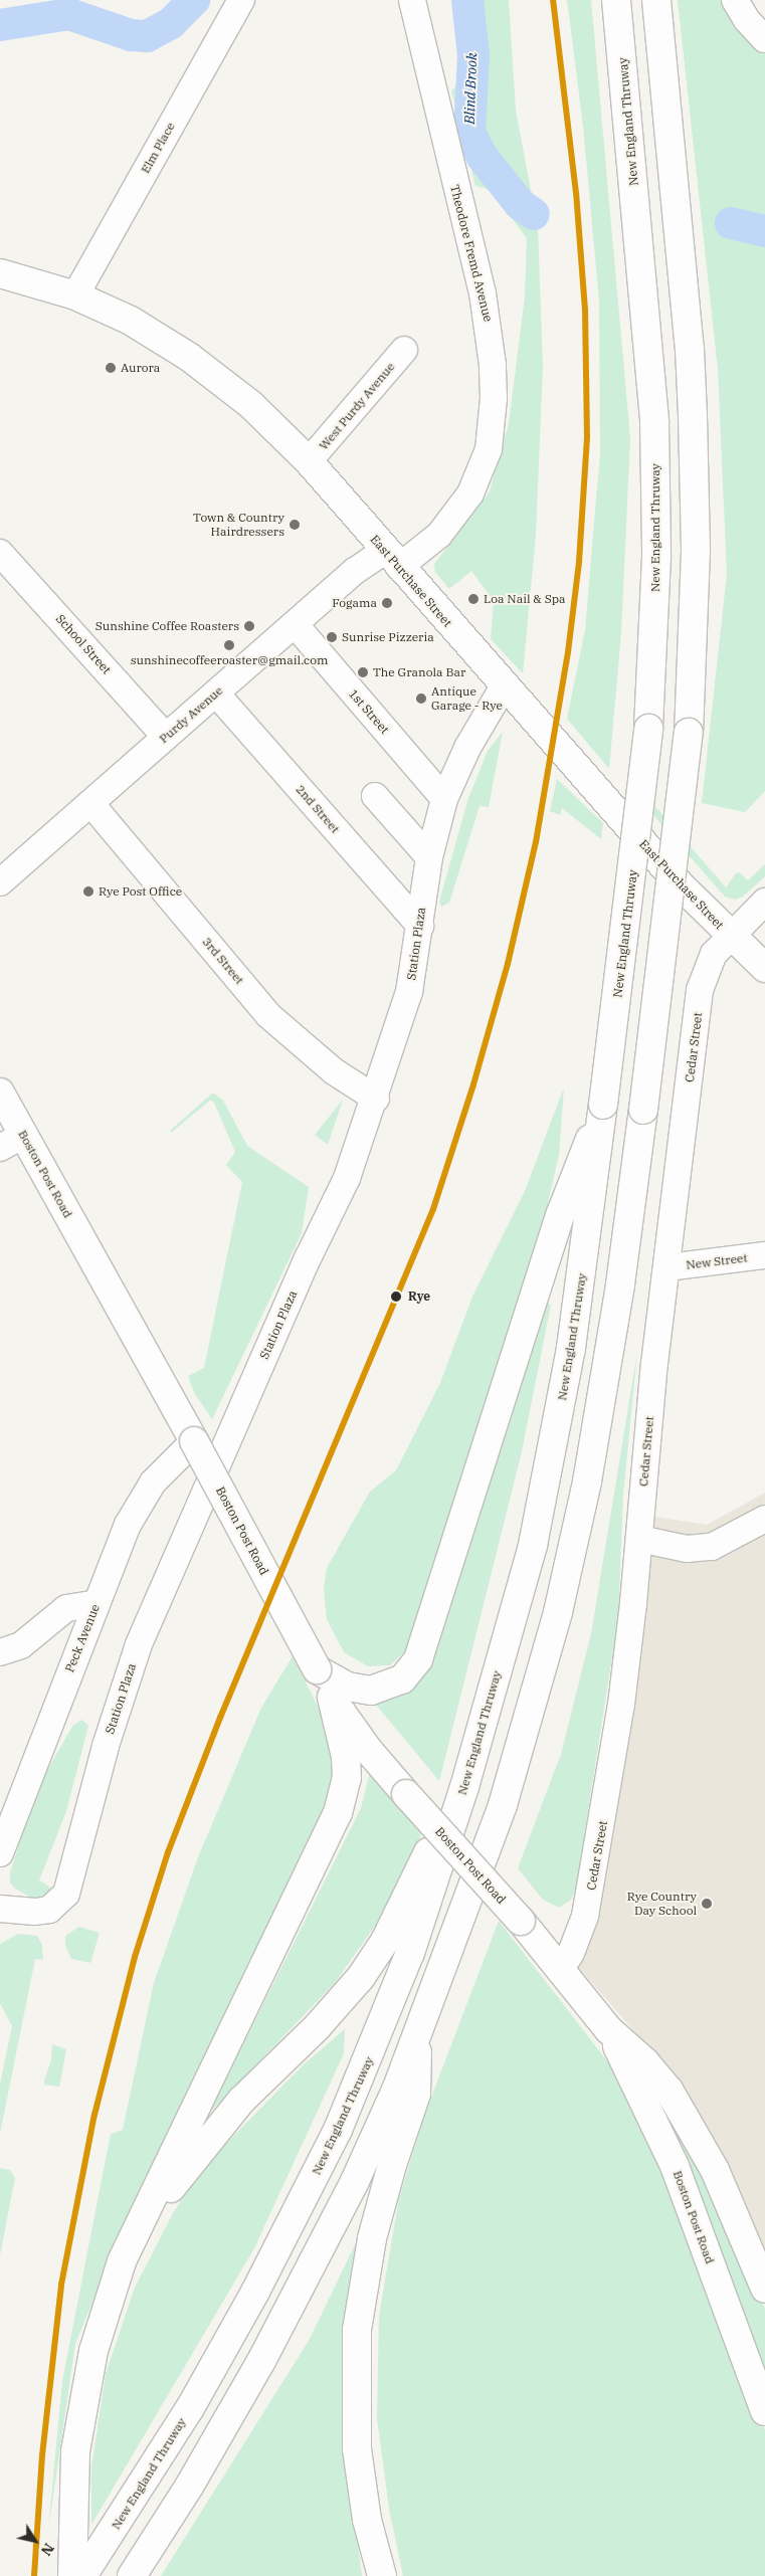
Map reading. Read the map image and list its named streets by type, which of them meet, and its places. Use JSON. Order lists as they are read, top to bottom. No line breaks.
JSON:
{"streets":{"main road":["New England Thruway","East Purchase Street","Boston Post Road"],"street":["Elm Place","Theodore Fremd Avenue","West Purdy Avenue","School Street","1st Street","Purdy Avenue","2nd Street","Station Plaza","3rd Street","Cedar Street","New Street","Peck Avenue"]},"crossings":[["Elm Place","East Purchase Street"],["Theodore Fremd Avenue","East Purchase Street"],["Theodore Fremd Avenue","Purdy Avenue"],["West Purdy Avenue","East Purchase Street"],["East Purchase Street","Purdy Avenue"],["East Purchase Street","Station Plaza"],["East Purchase Street","Cedar Street"],["School Street","Purdy Avenue"],["1st Street","Purdy Avenue"],["1st Street","Station Plaza"],["Purdy Avenue","2nd Street"],["Purdy Avenue","3rd Street"],["2nd Street","Station Plaza"],["Station Plaza","3rd Street"],["Cedar Street","Boston Post Road"],["Cedar Street","New Street"],["Boston Post Road","Peck Avenue"]],"water":["Blind Brook"],"places":["Aurora","Town & Country Hairdressers","Loa Nail & Spa","Fogama","Sunshine Coffee Roasters","Sunrise Pizzeria","sunshinecoffeeroaster@gmail.com","The Granola Bar","Antique Garage - Rye","Rye Post Office","Rye","Rye Country Day School"],"north":"bottom right"}
